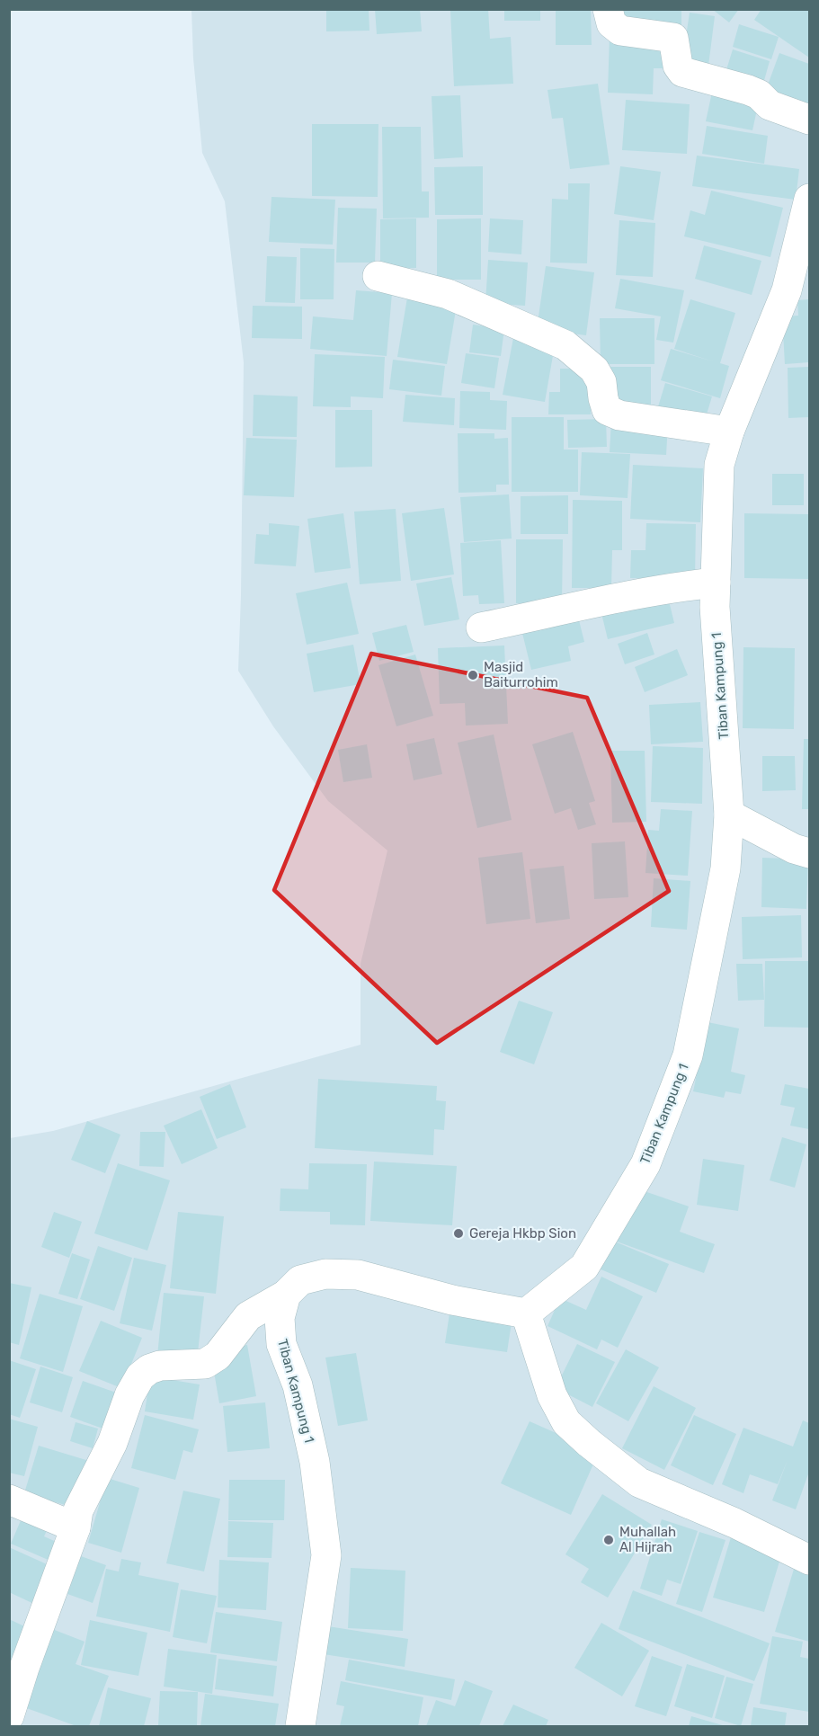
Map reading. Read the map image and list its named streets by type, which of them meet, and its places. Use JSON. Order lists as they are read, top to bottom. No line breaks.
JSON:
{"streets":{"street":["Tiban Kampung 1"]},"places":["Masjid Baiturrohim","Gereja Hkbp Sion","Muhallah Al Hijrah"]}
